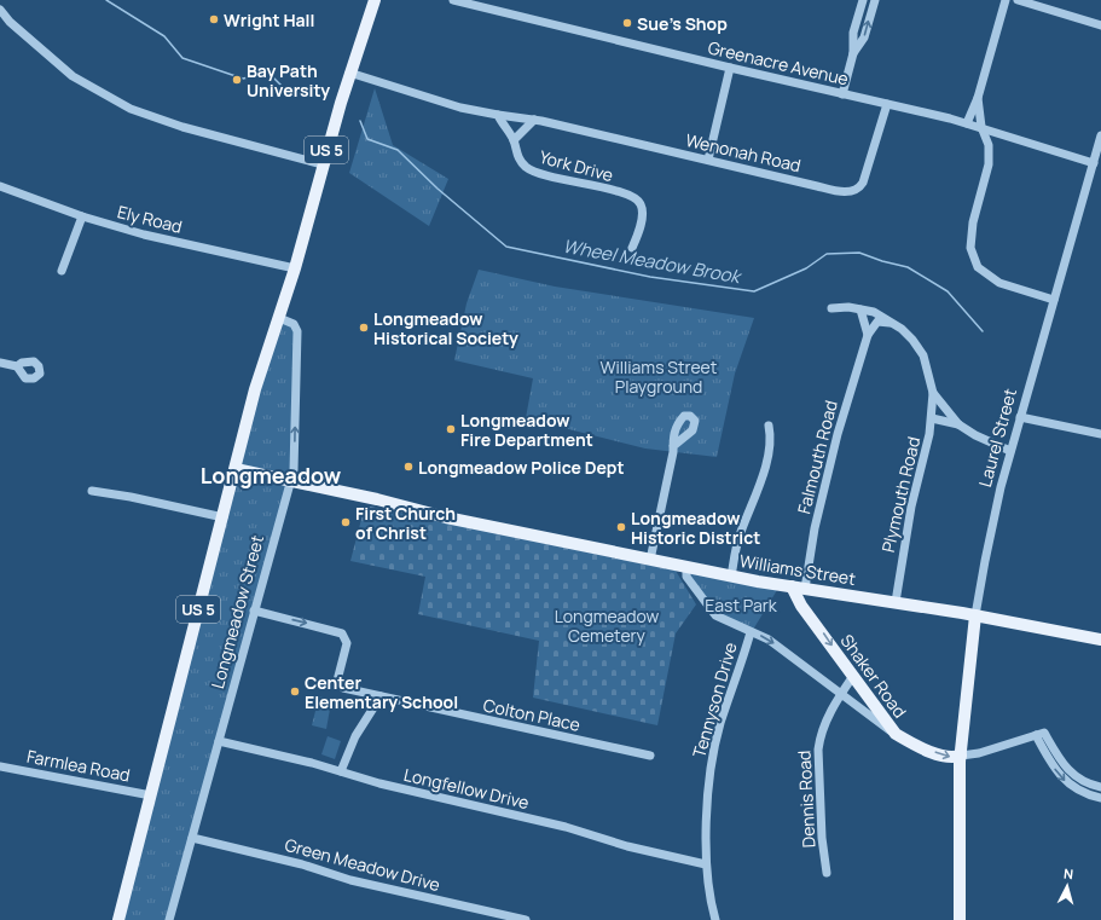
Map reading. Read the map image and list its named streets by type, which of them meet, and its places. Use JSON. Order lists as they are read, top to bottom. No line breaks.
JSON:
{"streets":{"main road":["US 5","Laurel Street","Williams Street","Shaker Road"],"street":["Greenacre Avenue","Wenonah Road","York Drive","Ely Road","Falmouth Road","Plymouth Road","Longmeadow Street","Tennyson Drive","Colton Place","Farmlea Road","Longfellow Drive","Dennis Road","Green Meadow Drive"]},"crossings":[["Greenacre Avenue","Wenonah Road"],["Greenacre Avenue","Laurel Street"],["US 5","Ely Road"],["US 5","Williams Street"],["US 5","Longmeadow Street"],["US 5","Farmlea Road"],["Wenonah Road","York Drive"],["Laurel Street","Williams Street"],["Laurel Street","Shaker Road"],["Falmouth Road","Williams Street"],["Plymouth Road","Williams Street"],["Williams Street","Longmeadow Street"],["Williams Street","Shaker Road"],["Longmeadow Street","Colton Place"],["Longmeadow Street","Longfellow Drive"],["Longmeadow Street","Green Meadow Drive"],["Shaker Road","Dennis Road"],["Tennyson Drive","Longfellow Drive"]],"one_way":["Shaker Road"],"districts":["Longmeadow"],"water":["Wheel Meadow Brook"],"parks":["Williams Street Playground","East Park","Longmeadow Cemetery"],"places":["Wright Hall","Sue's Shop","Bay Path University","Longmeadow Historical Society","Longmeadow Fire Department","Longmeadow Police Dept","First Church of Christ","Longmeadow Historic District","Center Elementary School"],"north":"top"}
